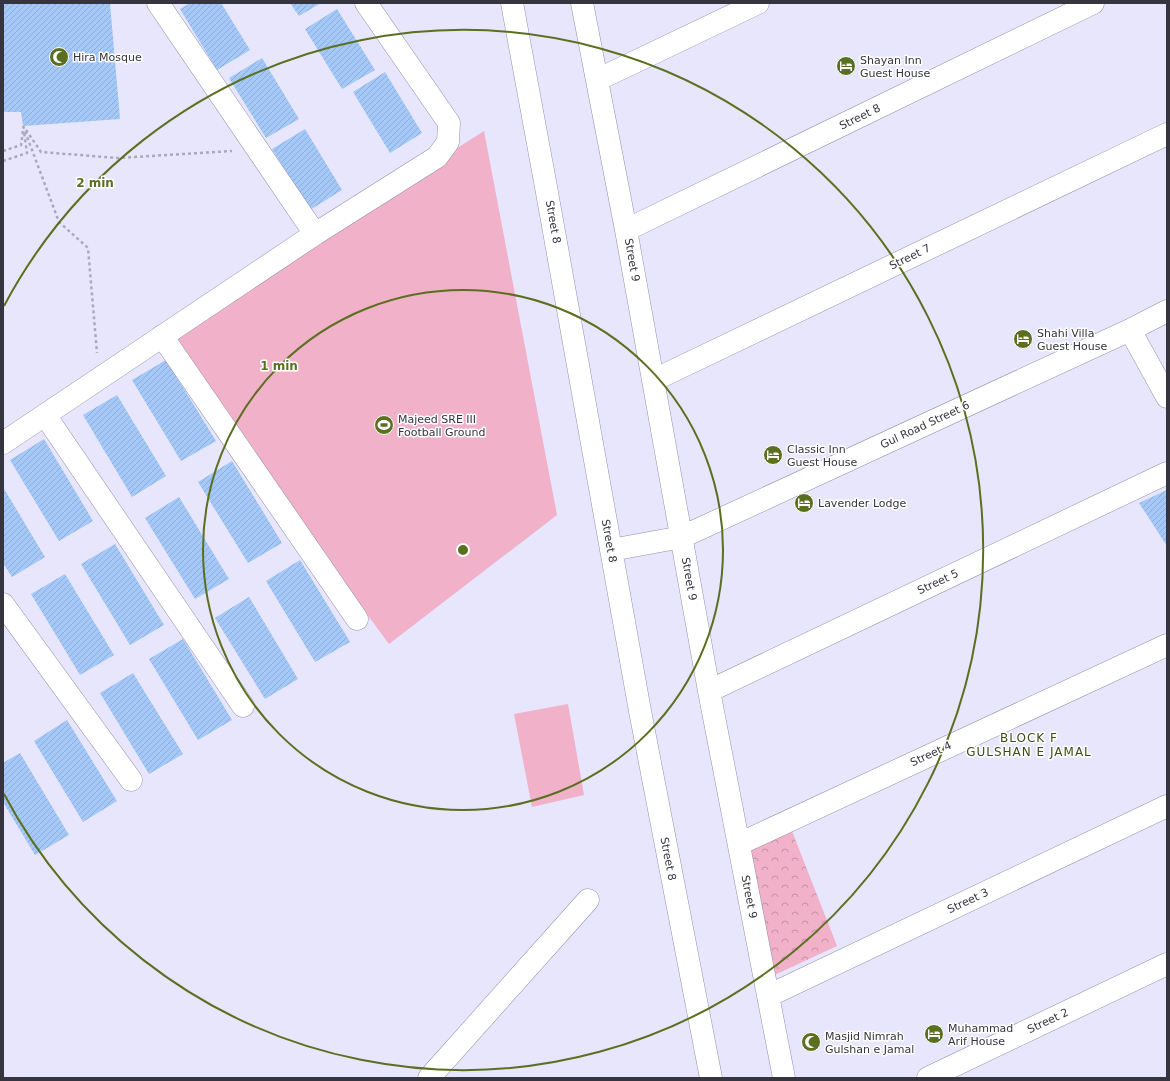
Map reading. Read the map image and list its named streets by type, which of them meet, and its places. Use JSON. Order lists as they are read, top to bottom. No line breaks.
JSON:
{"streets":{"street":["Street 8","Street 7","Street 9","Gul Road Street 6","Street 5","Street 4","Street 3","Street 2"]},"crossings":[["Street 8","Street 9"],["Street 8","Gul Road Street 6"],["Street 7","Street 9"],["Street 9","Gul Road Street 6"],["Street 9","Street 5"],["Street 9","Street 4"],["Street 9","Street 3"]],"districts":["BLOCK F GULSHAN E JAMAL"],"places":{"mosque":["Hira Mosque","Masjid Nimrah Gulshan e Jamal"],"hotel":["Shayan Inn Guest House","Shahi Villa Guest House","Classic Inn Guest House","Lavender Lodge","Muhammad Arif House"],"sports":["Majeed SRE III Football Ground"]},"rings":["2 min","1 min"]}
